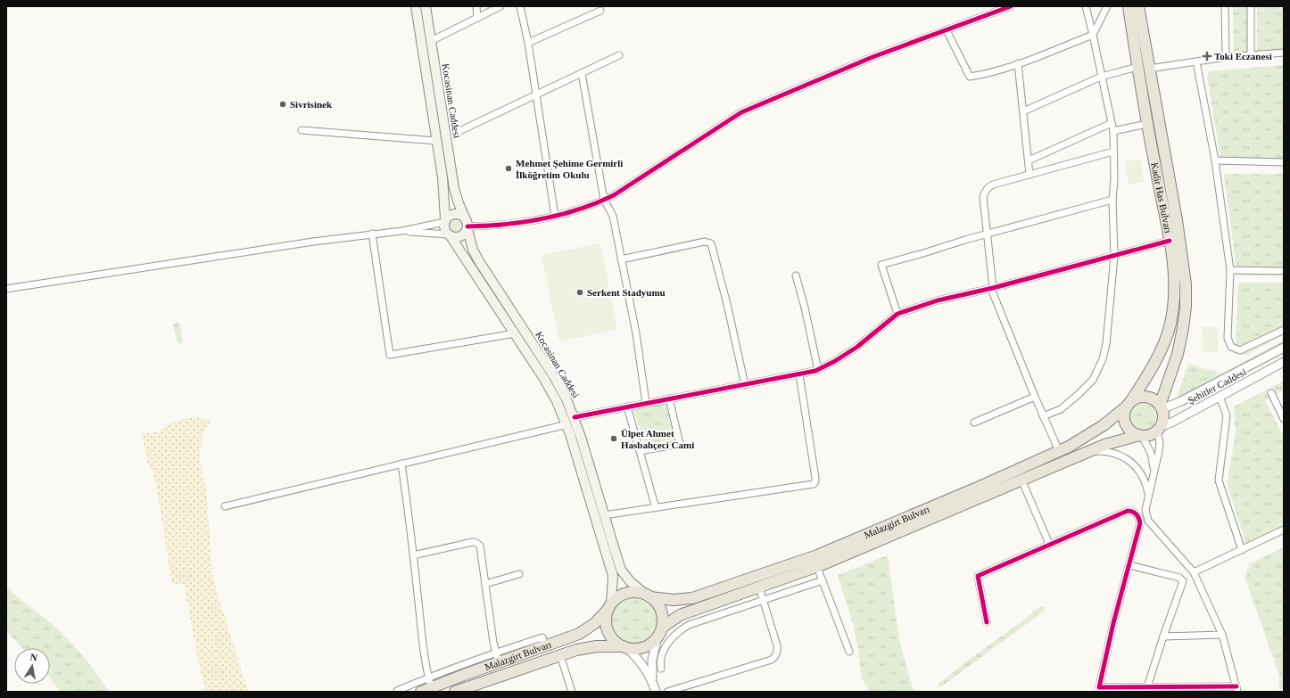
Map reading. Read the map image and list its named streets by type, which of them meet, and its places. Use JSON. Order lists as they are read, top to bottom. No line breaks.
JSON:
{"streets":{"highway":["Kadir Has Bulvarı","Malazgirt Bulvarı"],"main road":["Kocasinan Caddesi"],"street":["Şehitler Caddesi"]},"crossings":[["Kocasinan Caddesi","Malazgirt Bulvarı"],["Kadir Has Bulvarı","Şehitler Caddesi"],["Kadir Has Bulvarı","Malazgirt Bulvarı"],["Şehitler Caddesi","Malazgirt Bulvarı"]],"places":{"health":["Toki Eczanesi"],"other":["Sivrisinek","Mehmet Şehime Germirli İlköğretim Okulu","Serkent Stadyumu","Ülpet Ahmet Hasbahçeci Cami"]},"north":"top"}
